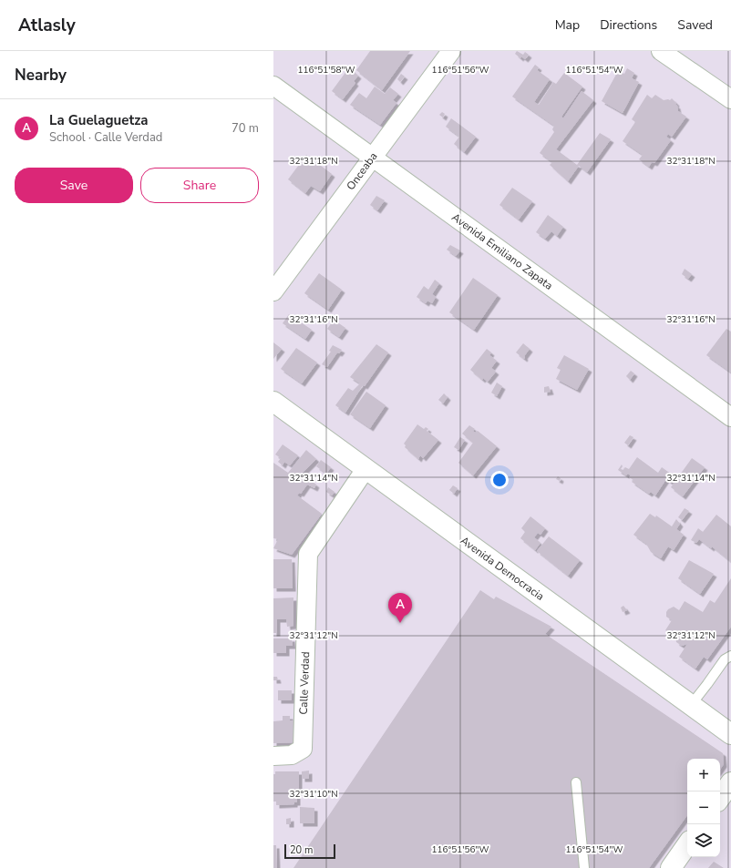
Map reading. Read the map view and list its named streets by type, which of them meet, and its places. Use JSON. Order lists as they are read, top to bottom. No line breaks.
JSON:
{"streets":{"street":["Onceaba","Avenida Emiliano Zapata","Avenida Democracia","Calle Verdad"]},"crossings":[["Onceaba","Avenida Emiliano Zapata"],["Avenida Democracia","Calle Verdad"]],"scale_bar":"20 m","page":{"header":"Atlasly","nav":["Map","Directions","Saved"],"heading":"Nearby","list":[{"mark":"A","name":"La Guelaguetza","note":"School · Calle Verdad","value":"70 m"}],"buttons":["Save","Share"],"pins":"A","map_buttons":["+","−"],"scale":"20 m"},"coordinates":["116°51'58\"W","116°51'56\"W","116°51'54\"W","32°31'18\"N","32°31'16\"N","32°31'14\"N","32°31'12\"N","32°31'10\"N"]}
